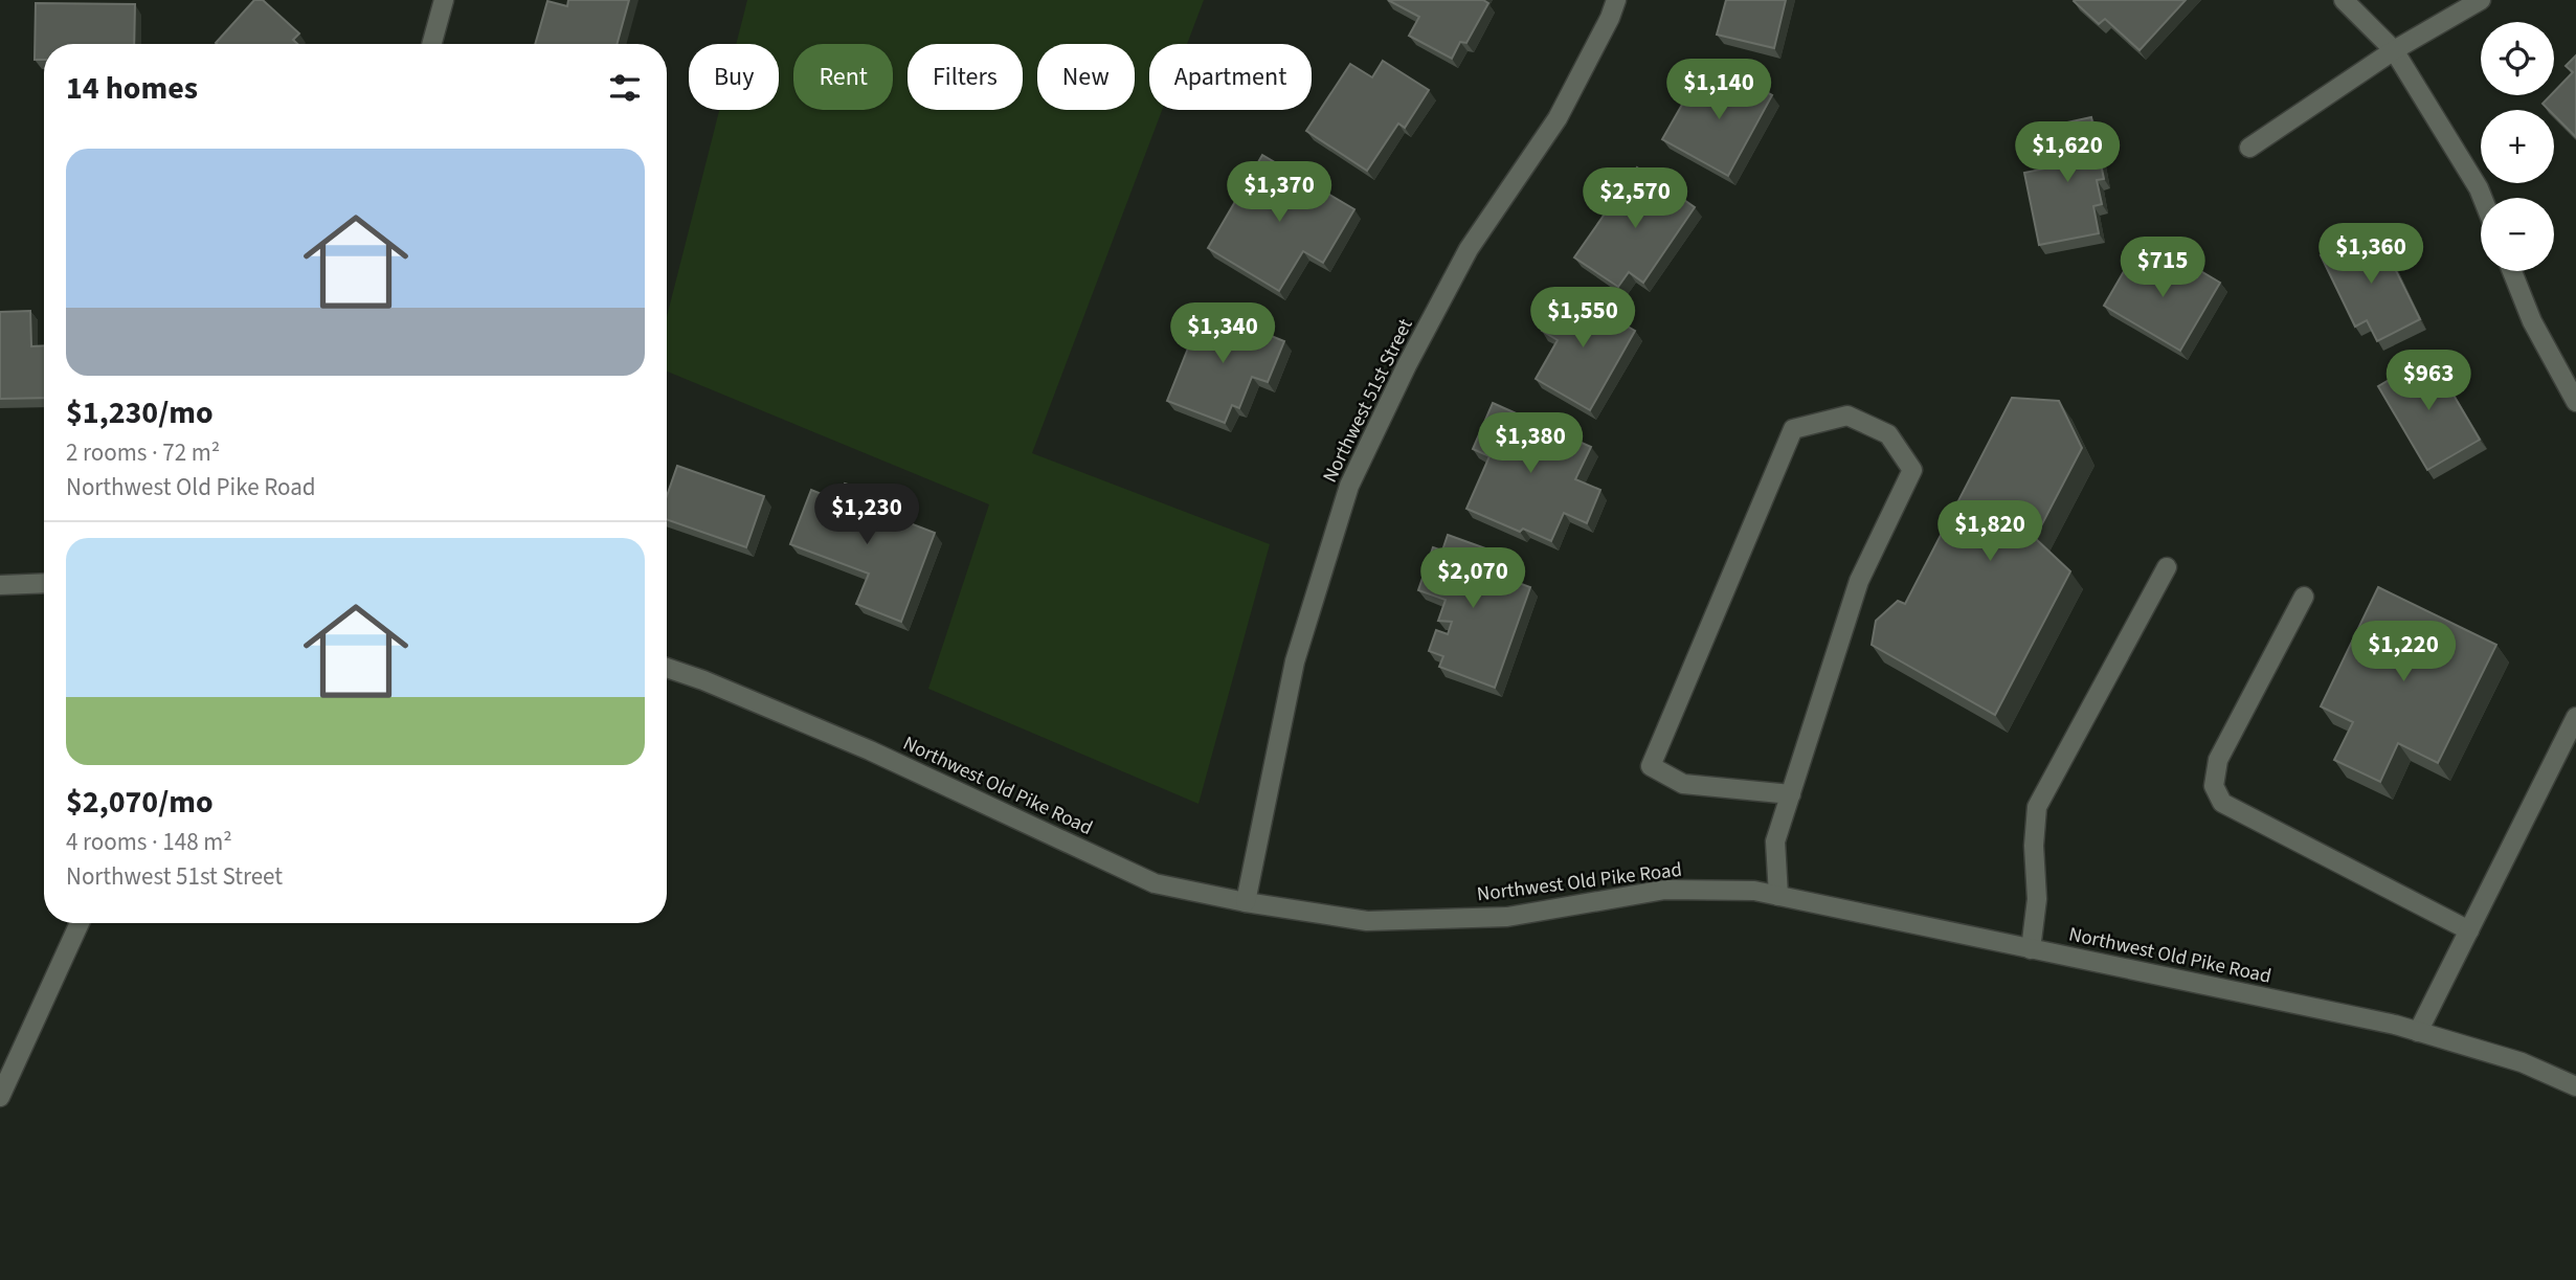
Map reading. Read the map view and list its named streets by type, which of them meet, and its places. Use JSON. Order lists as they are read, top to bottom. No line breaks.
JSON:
{"streets":{"street":["Northwest 51st Street","Northwest Old Pike Road"]},"crossings":[["Northwest 51st Street","Northwest Old Pike Road"]],"page":{"map_buttons":["+","−"],"chip":["Buy","Rent","Filters","New","Apartment"],"heading":"14 homes","price":["$1,140","$1,620","$1,370","$2,570","$1,360","$715","$1,550","$1,340","$963","$1,380","$1,230","$1,820","$2,070","$1,220"],"list":[{"name":"$1,230/mo","note":"2 rooms · 72 m² · Northwest Old Pike Road"},{"name":"$2,070/mo","note":"4 rooms · 148 m² · Northwest 51st Street"}]}}
